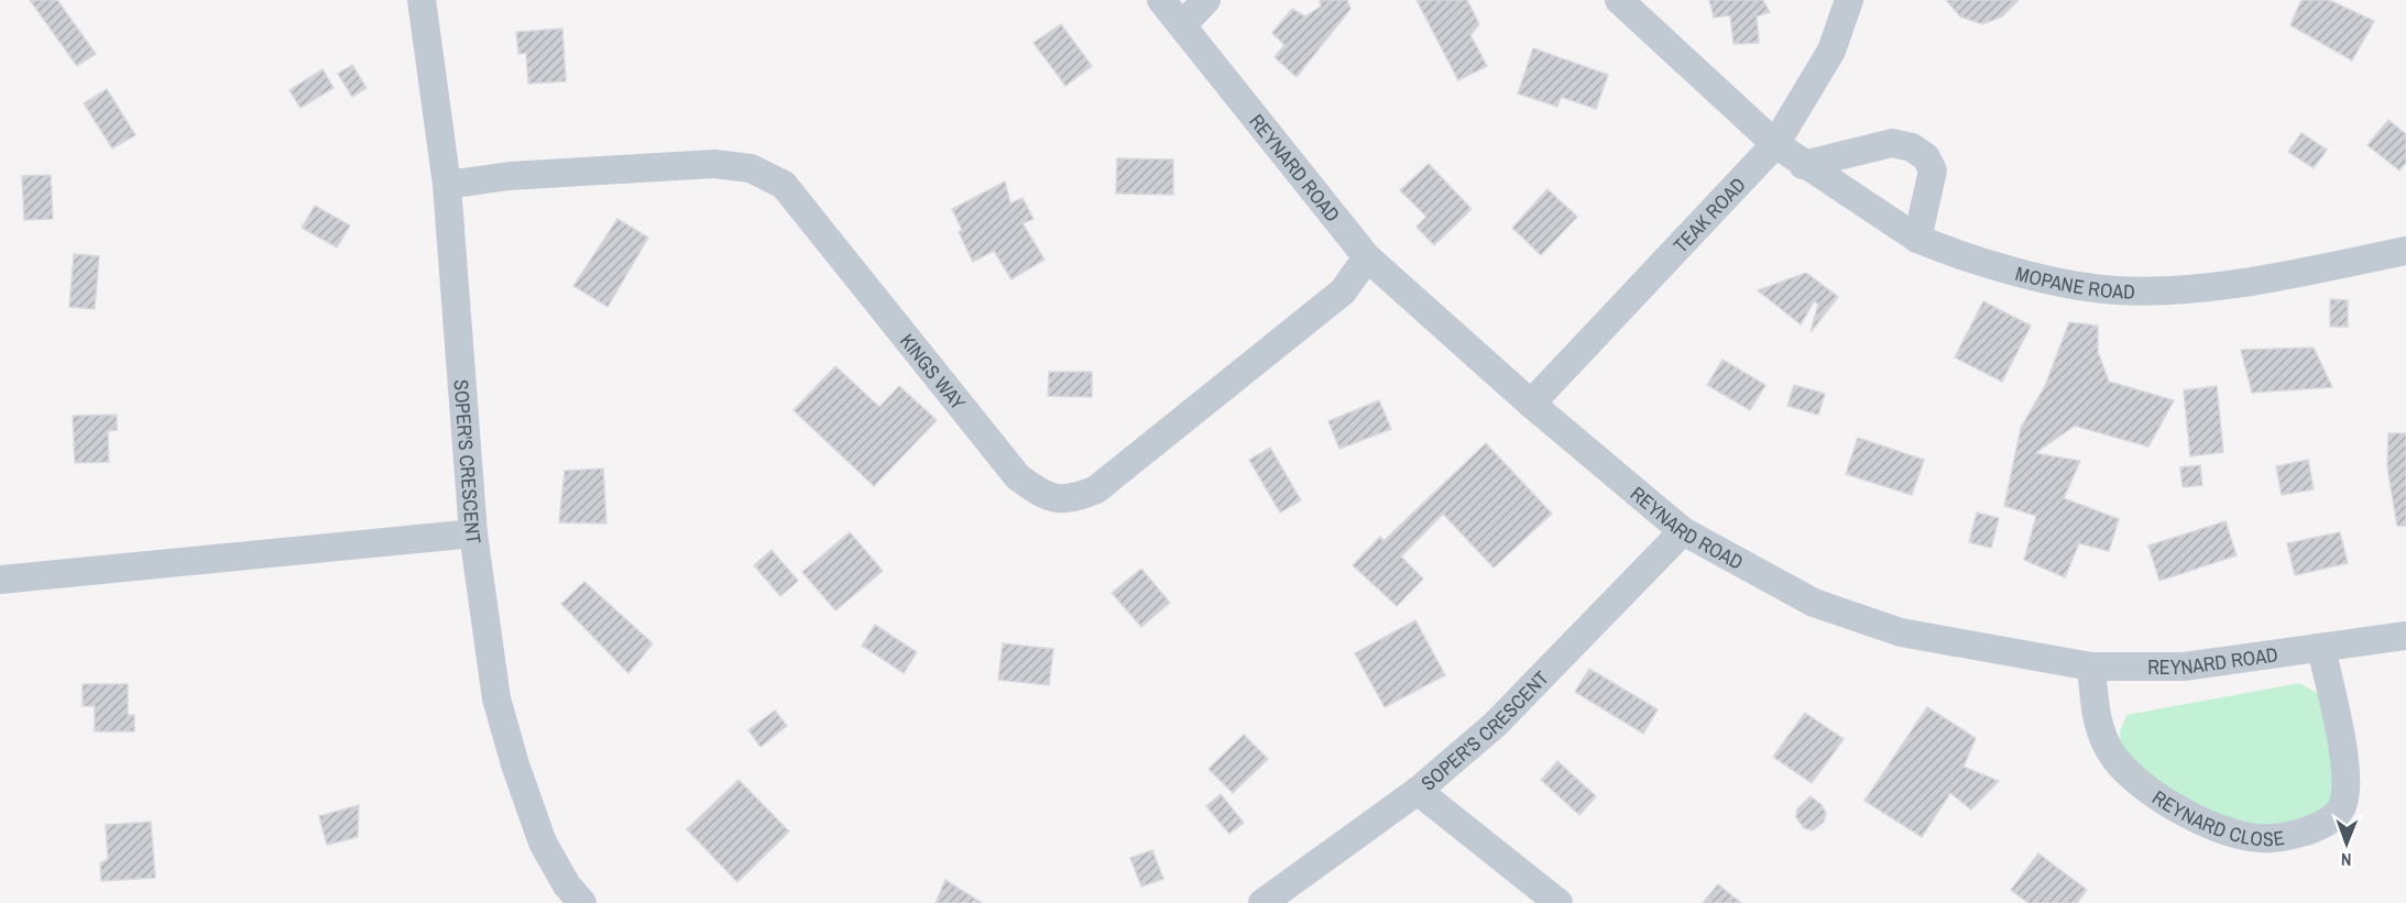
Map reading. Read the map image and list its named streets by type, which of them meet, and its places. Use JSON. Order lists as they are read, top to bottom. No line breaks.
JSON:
{"streets":{"street":["REYNARD ROAD","TEAK ROAD","MOPANE ROAD","KINGS WAY","SOPER'S CRESCENT","REYNARD CLOSE"]},"crossings":[["REYNARD ROAD","TEAK ROAD"],["REYNARD ROAD","KINGS WAY"],["REYNARD ROAD","SOPER'S CRESCENT"],["REYNARD ROAD","REYNARD CLOSE"],["TEAK ROAD","MOPANE ROAD"],["KINGS WAY","SOPER'S CRESCENT"]],"north":"bottom"}
